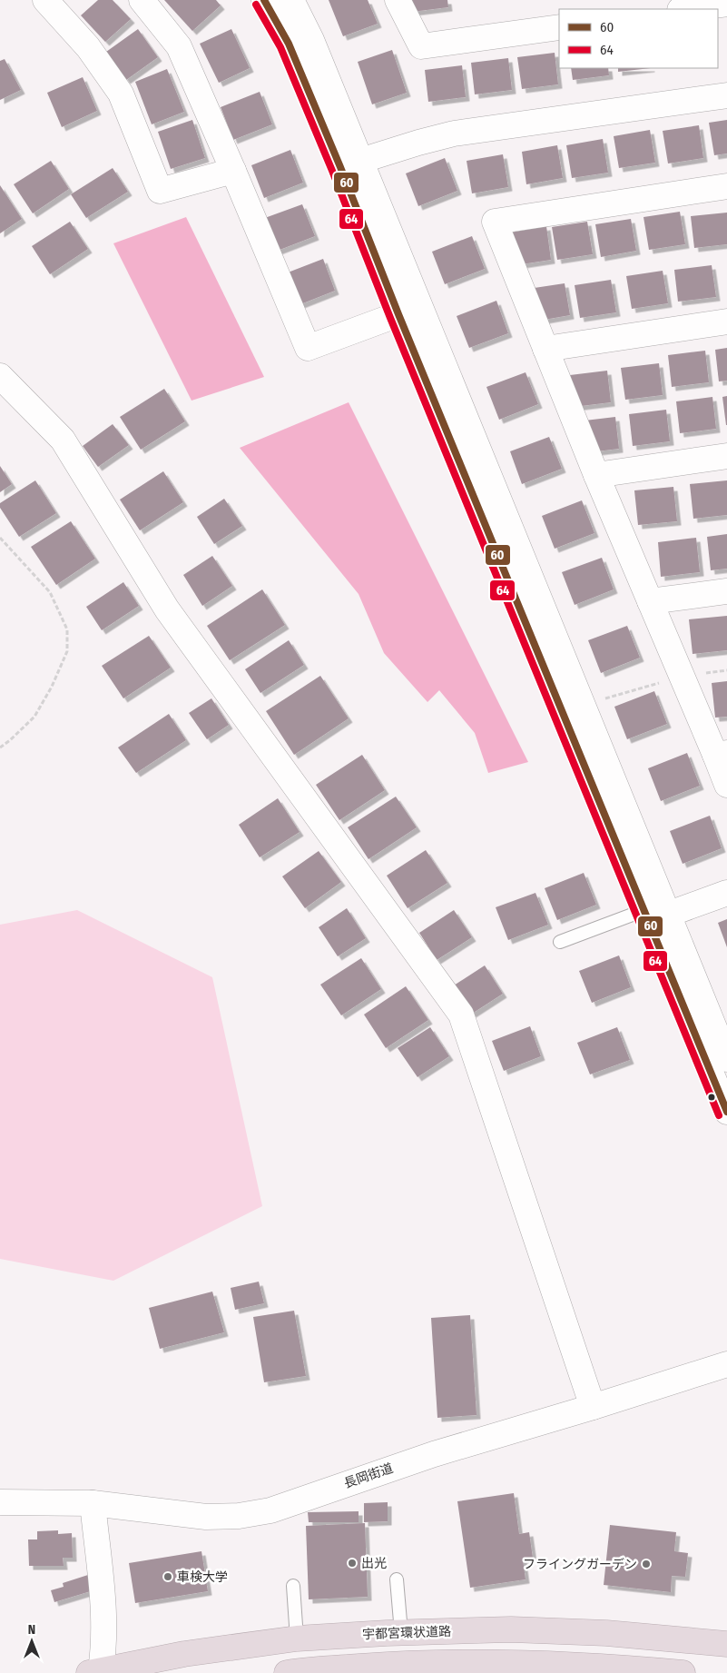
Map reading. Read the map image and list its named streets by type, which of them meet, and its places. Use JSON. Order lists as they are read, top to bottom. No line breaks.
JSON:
{"streets":{"highway":["宇都宮環状道路"],"street":["長岡街道"]},"places":["出光","フライングガーデン","車検大学"],"lines":["transit line 60","transit line 64"],"legend":["60","64"],"north":"top"}
